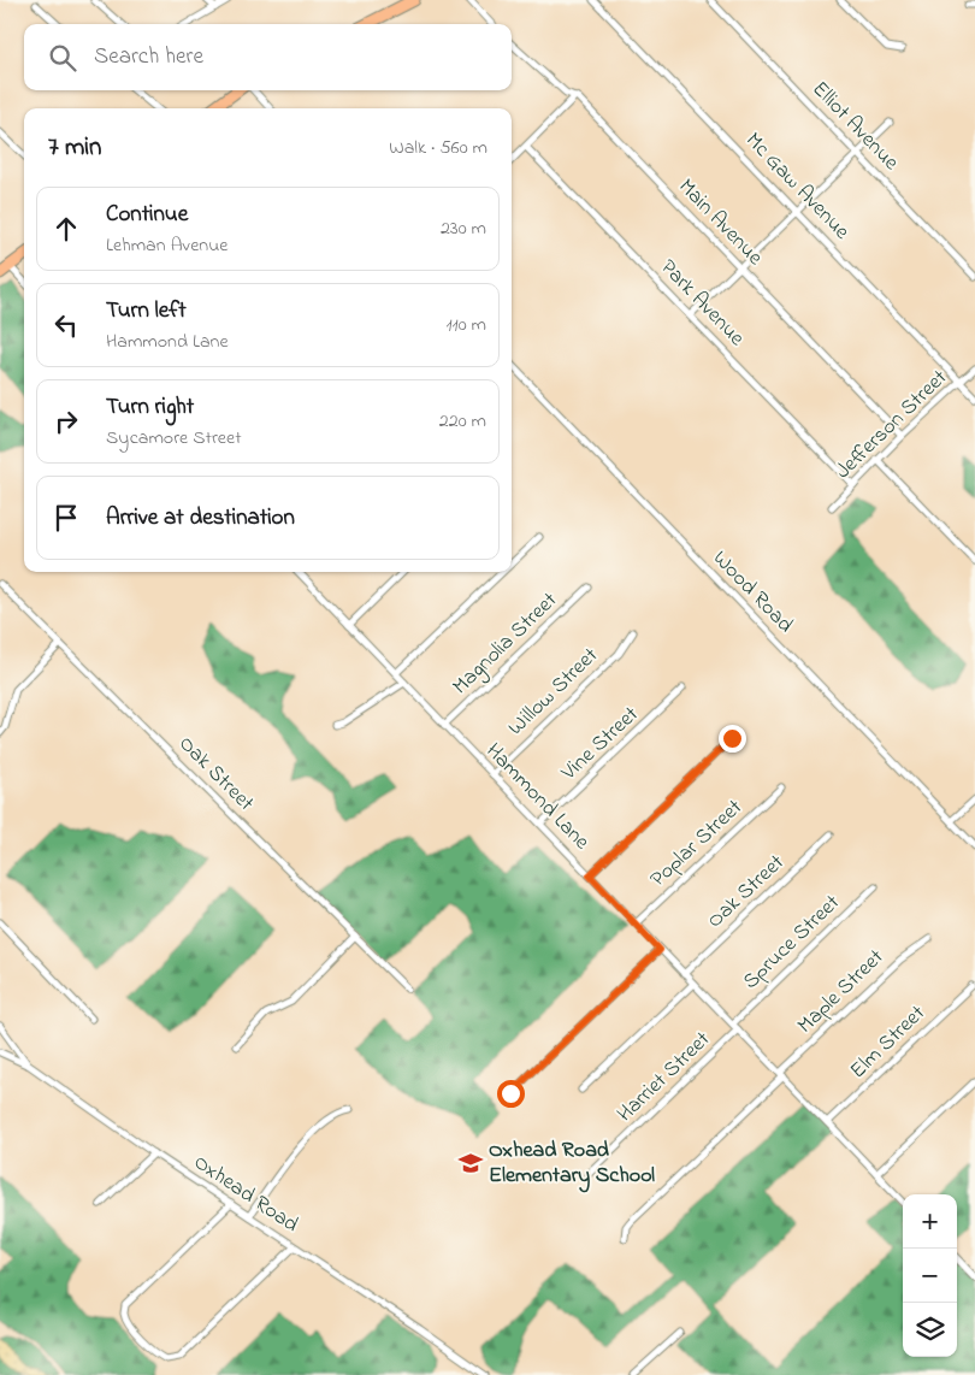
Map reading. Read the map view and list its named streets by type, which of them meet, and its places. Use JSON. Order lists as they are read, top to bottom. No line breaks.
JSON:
{"streets":{"street":["Elliot Avenue","Mc Gaw Avenue","Main Avenue","Park Avenue","Jefferson Street","Wood Road","Magnolia Street","Willow Street","Vine Street","Oak Street","Hammond Lane","Poplar Street","Spruce Street","Maple Street","Elm Street","Harriet Street","Oxhead Road"]},"crossings":[["Mc Gaw Avenue","Jefferson Street"],["Main Avenue","Jefferson Street"],["Park Avenue","Jefferson Street"],["Magnolia Street","Hammond Lane"],["Willow Street","Hammond Lane"],["Vine Street","Hammond Lane"],["Oak Street","Hammond Lane"],["Hammond Lane","Poplar Street"],["Hammond Lane","Spruce Street"],["Hammond Lane","Maple Street"],["Hammond Lane","Elm Street"],["Hammond Lane","Harriet Street"]],"places":{"school or university":["Oxhead Road Elementary School"]},"page":{"search":"Search here","heading":["7 min","Walk · 560 m"],"list":[["Continue","Lehman Avenue","230 m"],["Turn left","Hammond Lane","110 m"],["Turn right","Sycamore Street","220 m"],"Arrive at destination"],"map_buttons":["+","−"]}}
